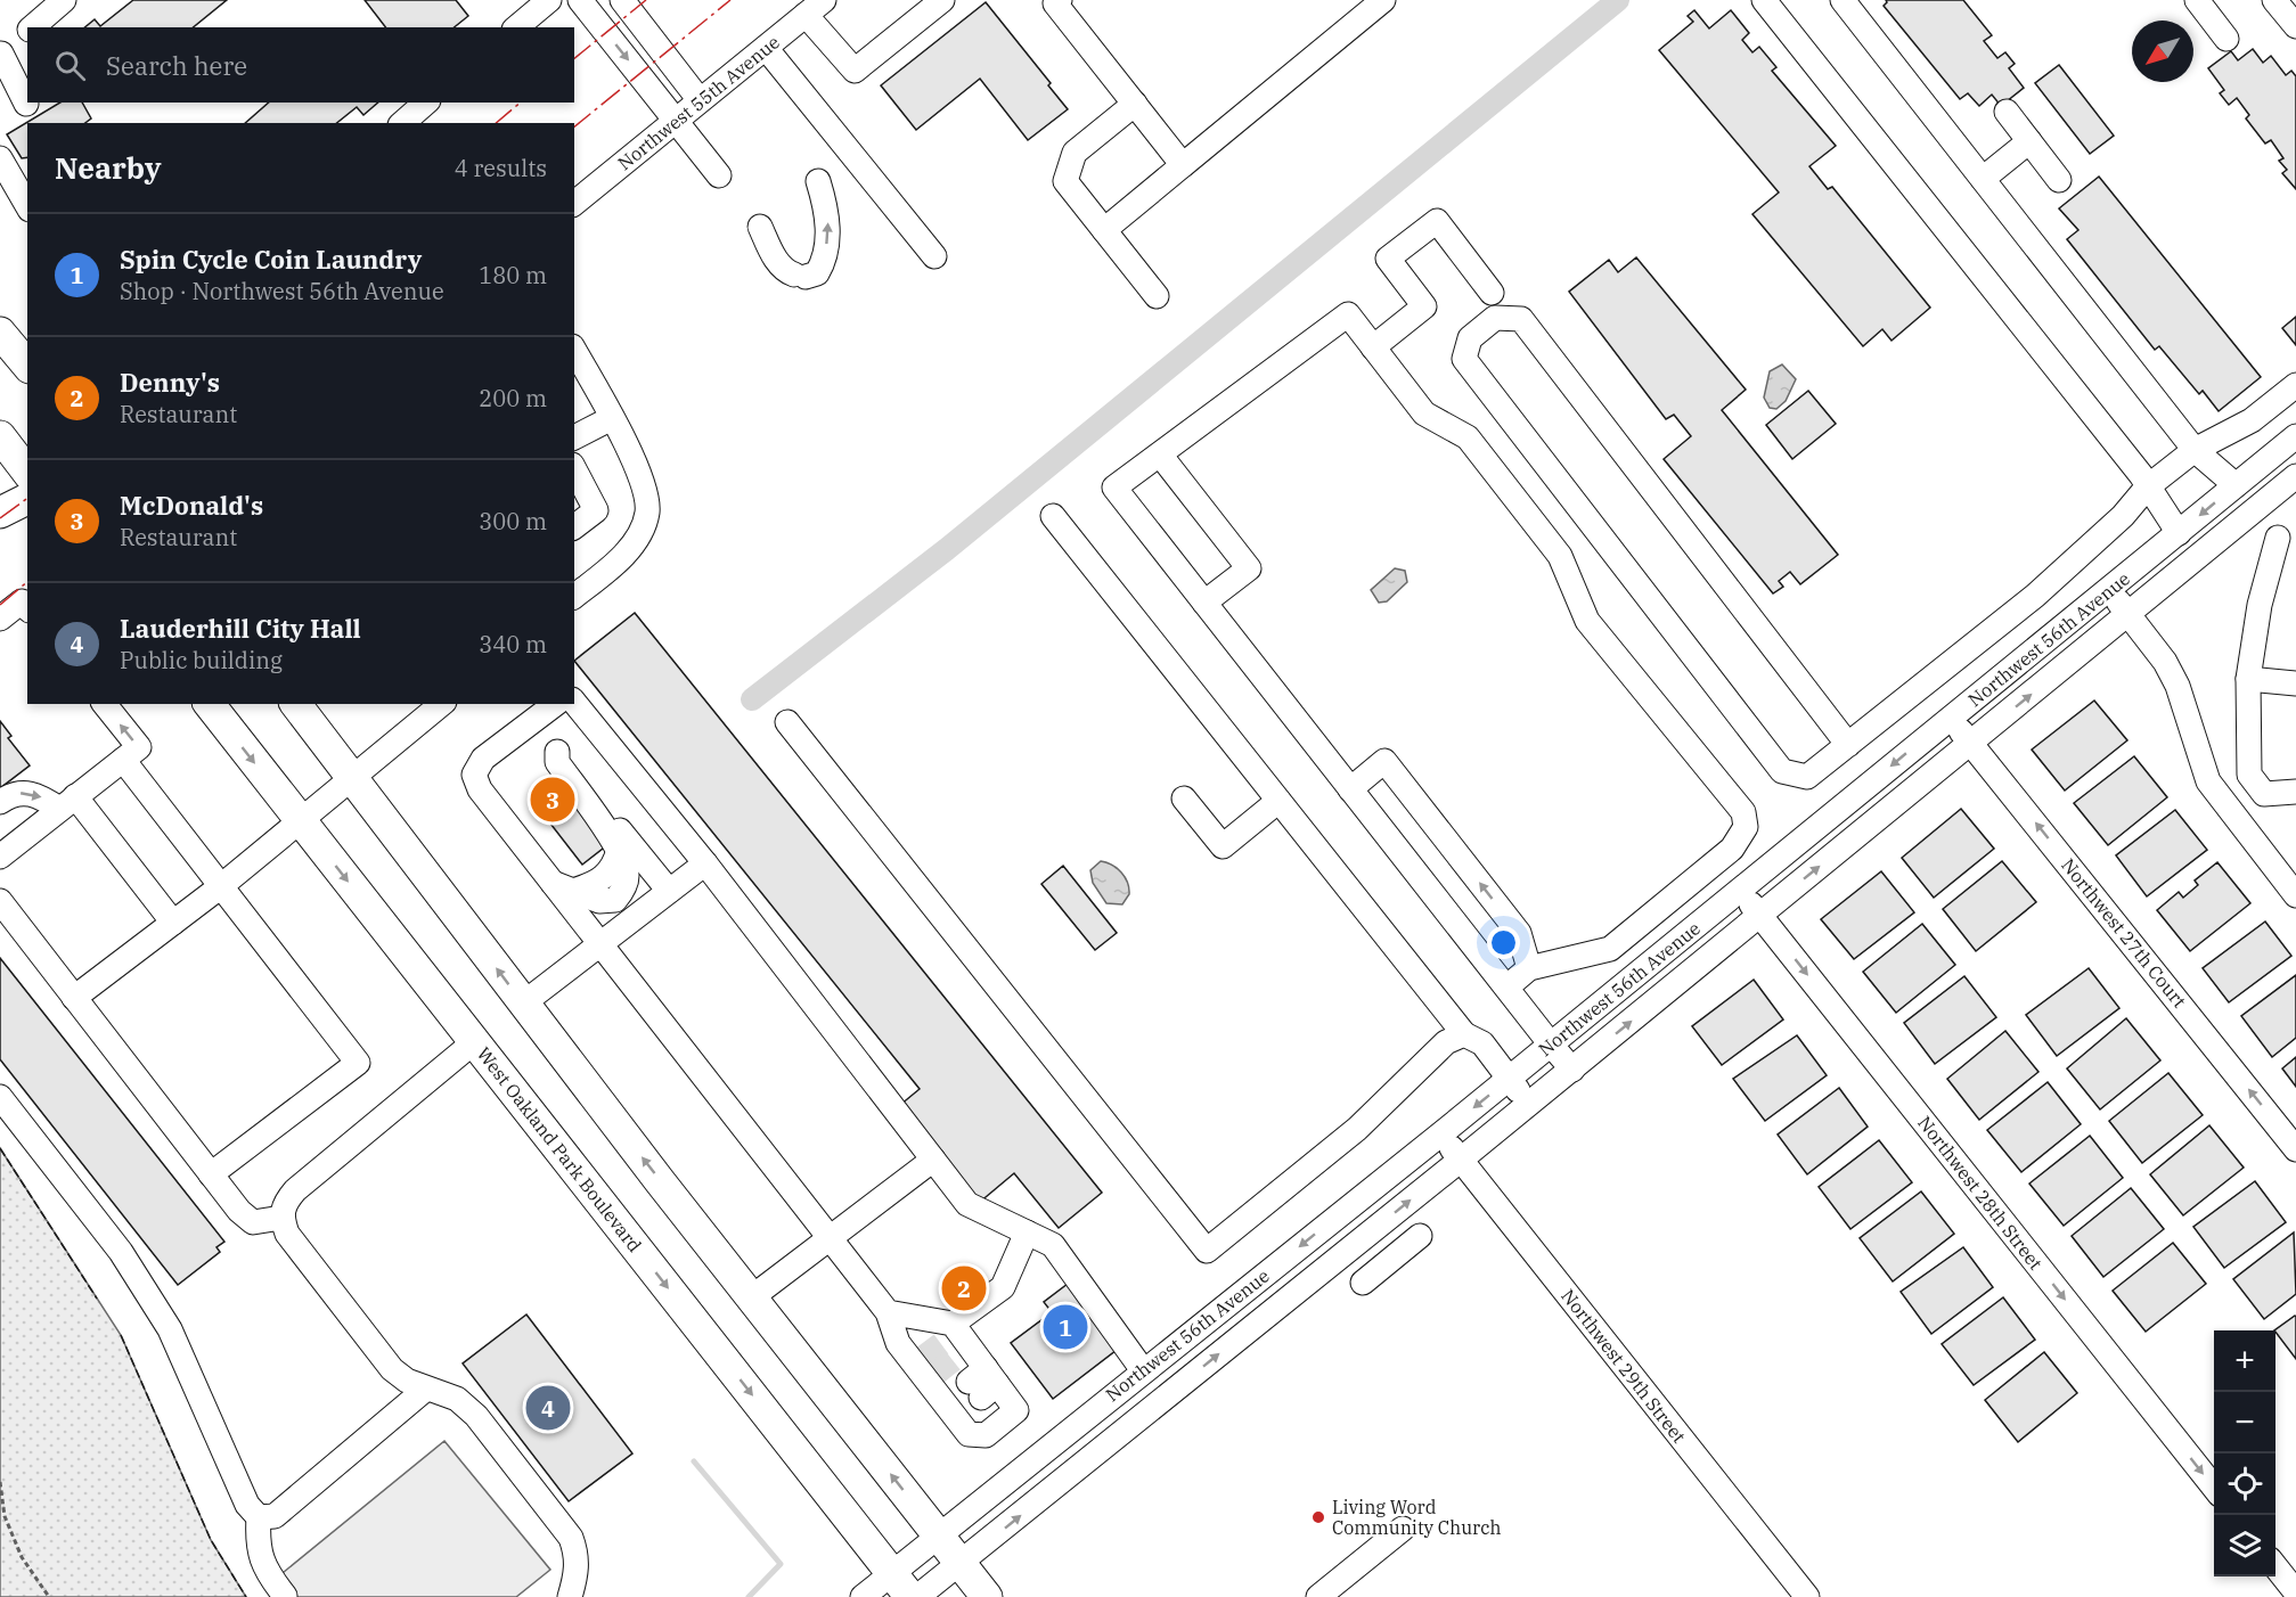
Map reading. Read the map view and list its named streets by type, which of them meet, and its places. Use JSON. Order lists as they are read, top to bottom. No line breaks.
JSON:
{"streets":{"main road":["West Oakland Park Boulevard"],"street":["Northwest 55th Avenue","Northwest 56th Avenue","Northwest 27th Court","Northwest 28th Street","Northwest 29th Street"]},"crossings":[["Northwest 56th Avenue","Northwest 27th Court"],["Northwest 56th Avenue","West Oakland Park Boulevard"],["Northwest 56th Avenue","Northwest 28th Street"],["Northwest 56th Avenue","Northwest 29th Street"]],"one_way":["Northwest 28th Street"],"places":["Living Word Community Church"],"north":"bottom left","page":{"search":"Search here","heading":["Nearby","4 results"],"list":[{"mark":"1","name":"Spin Cycle Coin Laundry","note":"Shop · Northwest 56th Avenue","value":"180 m"},{"mark":"2","name":"Denny's","note":"Restaurant","value":"200 m"},{"mark":"3","name":"McDonald's","note":"Restaurant","value":"300 m"},{"mark":"4","name":"Lauderhill City Hall","note":"Public building","value":"340 m"}],"pins":["3","2","1","4"],"map_buttons":["+","−"]}}
